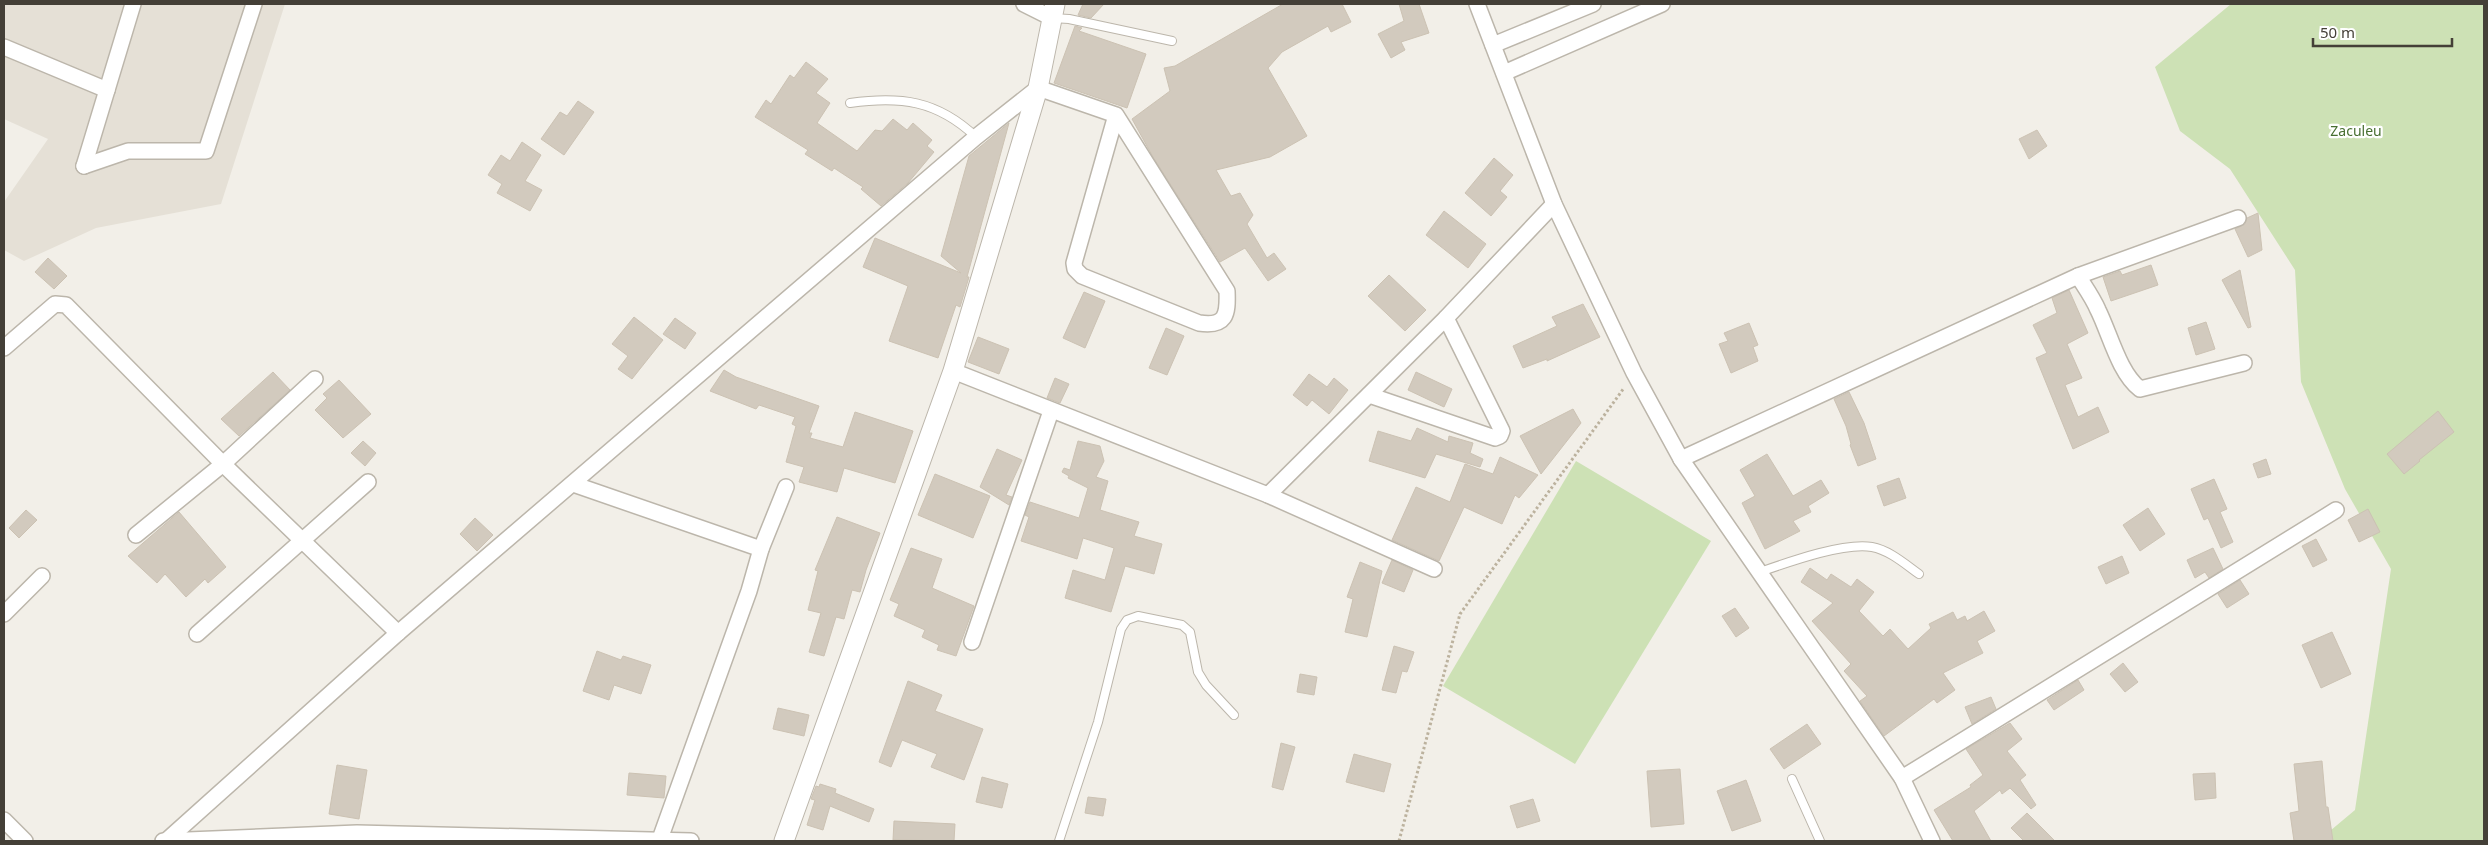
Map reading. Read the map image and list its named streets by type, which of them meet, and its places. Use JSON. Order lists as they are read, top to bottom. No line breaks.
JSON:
{"parks":["Zaculeu"],"scale_bar":"50 m"}
